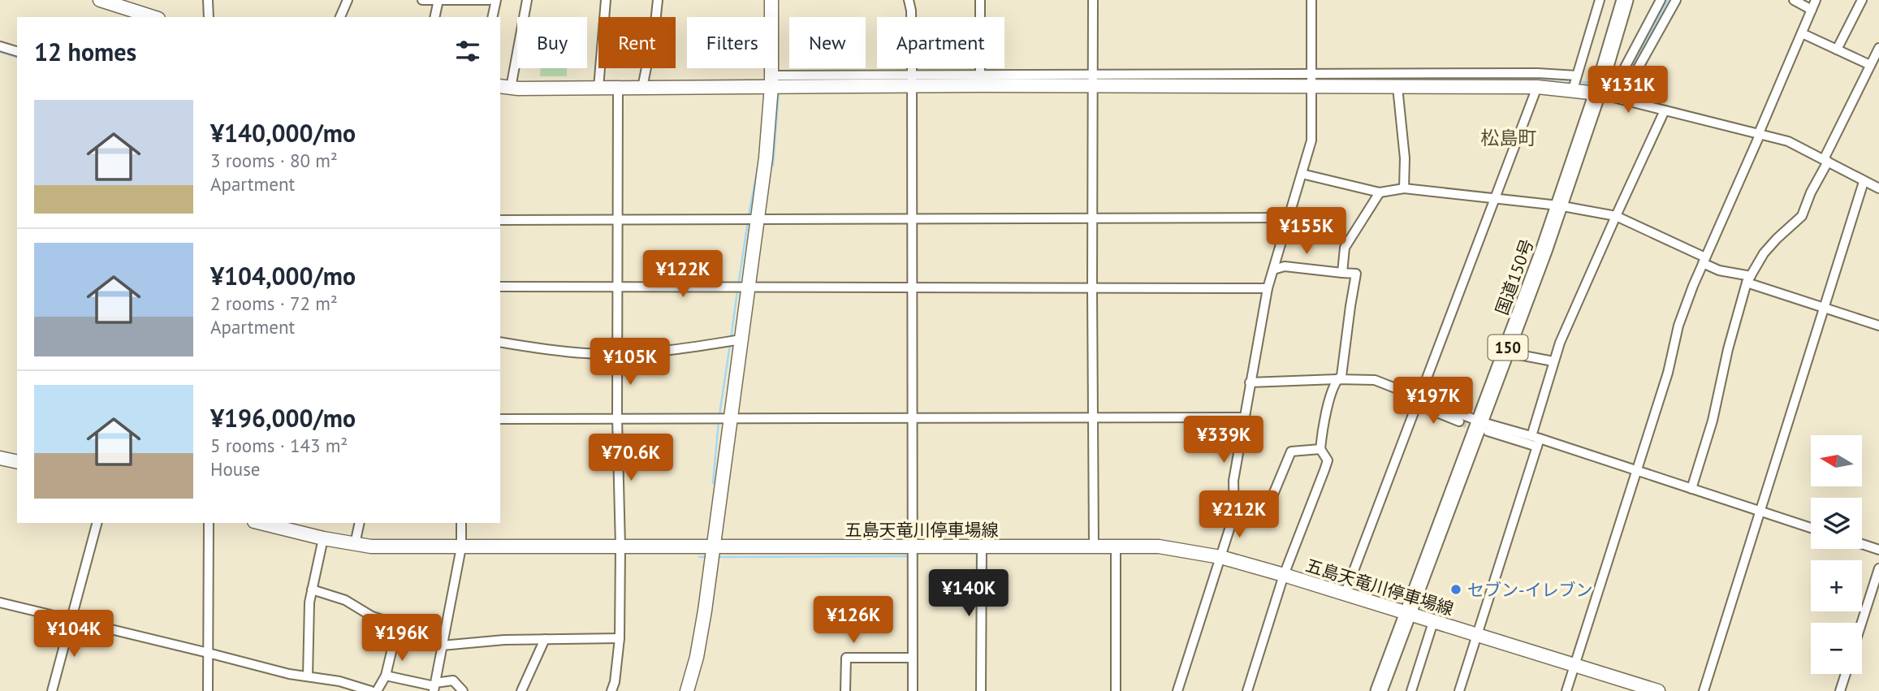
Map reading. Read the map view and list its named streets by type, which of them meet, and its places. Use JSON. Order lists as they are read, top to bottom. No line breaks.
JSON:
{"streets":{"highway":["国道150号","150"],"street":["五島天竜川停車場線"]},"crossings":[["国道150号","五島天竜川停車場線"]],"districts":["松島町"],"places":["セブン-イレブン"],"north":"left","page":{"chip":["Buy","Rent","Filters","New","Apartment"],"heading":"12 homes","price":["¥131K","¥155K","¥122K","¥105K","¥197K","¥339K","¥70.6K","¥212K","¥140K","¥126K","¥104K","¥196K"],"list":[{"name":"¥140,000/mo","note":"3 rooms · 80 m² · Apartment"},{"name":"¥104,000/mo","note":"2 rooms · 72 m² · Apartment"},{"name":"¥196,000/mo","note":"5 rooms · 143 m² · House"}],"map_buttons":["+","−"]}}
